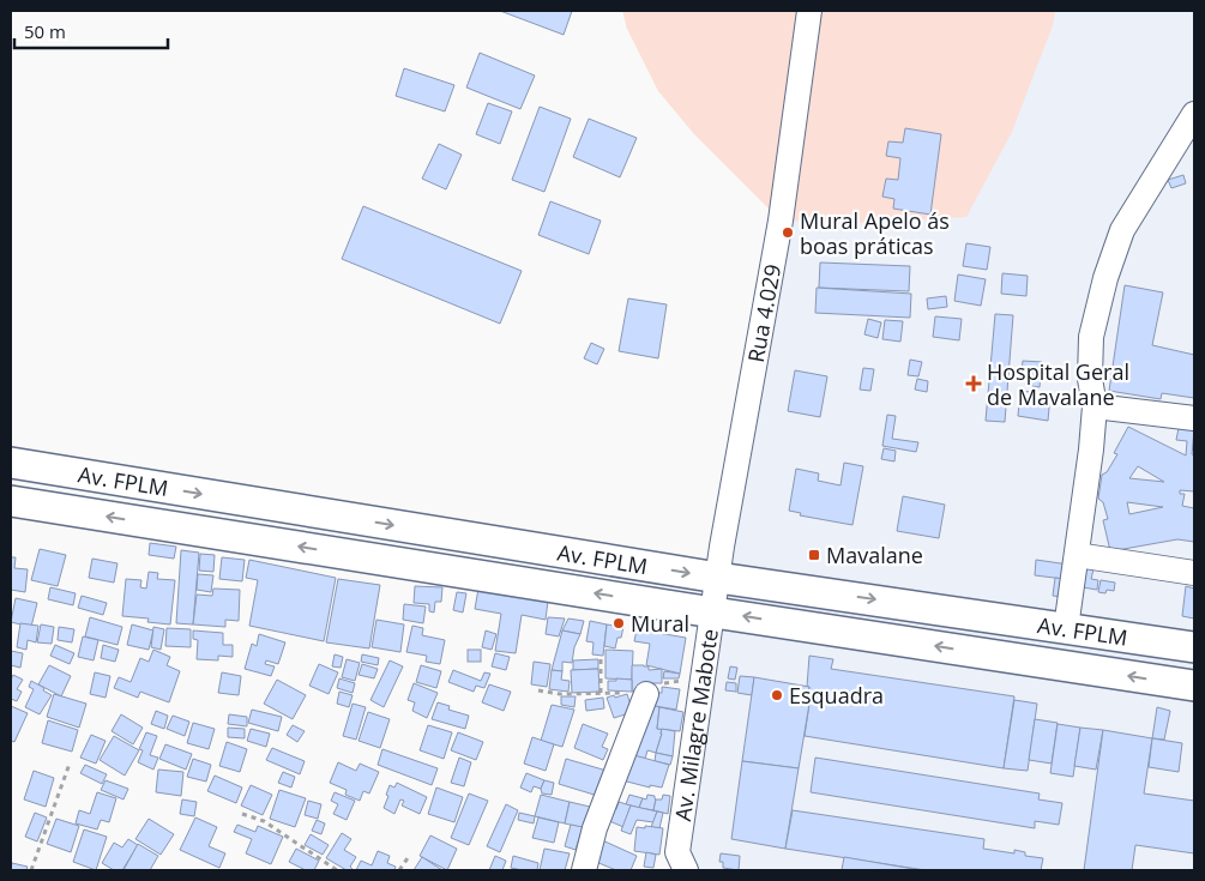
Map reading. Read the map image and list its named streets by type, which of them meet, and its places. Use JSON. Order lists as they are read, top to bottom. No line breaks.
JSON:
{"streets":{"main road":["Av. FPLM"],"street":["Rua 4.029","Av. Milagre Mabote"]},"crossings":[["Rua 4.029","Av. FPLM"],["Rua 4.029","Av. Milagre Mabote"],["Av. FPLM","Av. Milagre Mabote"]],"places":{"other":["Mural Apelo ás boas práticas","Mural","Esquadra"],"health":["Hospital Geral de Mavalane"],"transit":["Mavalane"]},"scale_bar":"50 m"}
